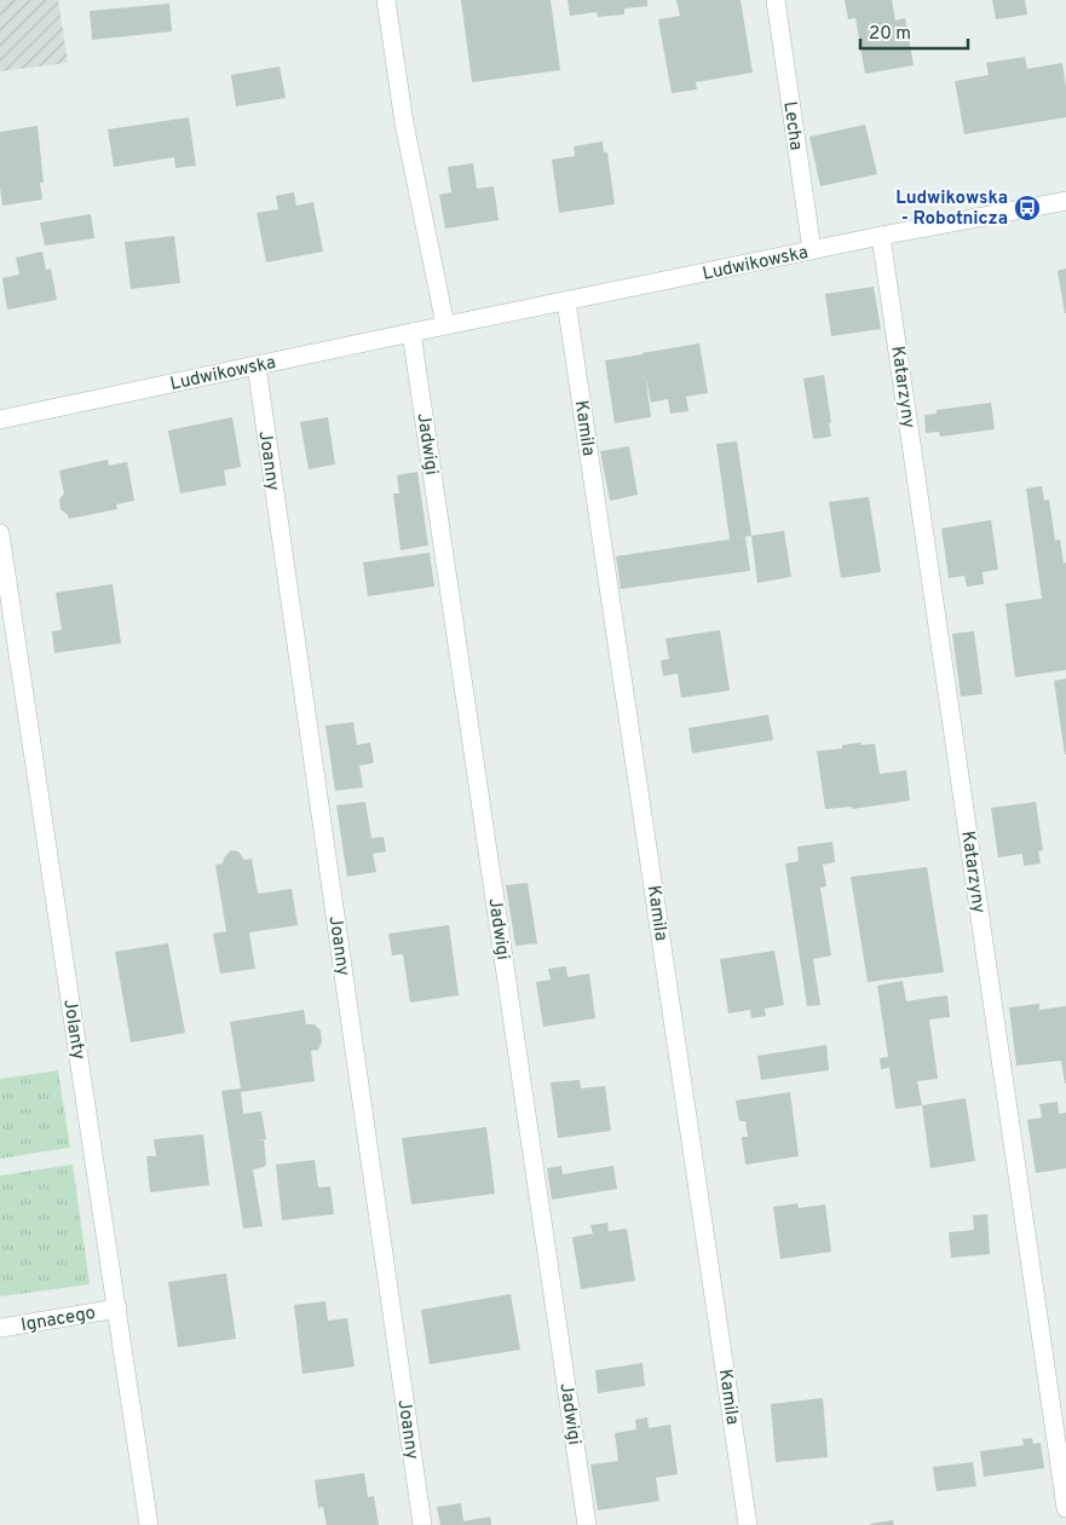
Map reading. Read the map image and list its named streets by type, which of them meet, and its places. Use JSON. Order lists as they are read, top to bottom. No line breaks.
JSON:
{"streets":{"street":["Lecha","Ludwikowska","Katarzyny","Kamila","Jadwigi","Joanny","Jolanty","Ignacego"]},"crossings":[["Lecha","Ludwikowska"],["Ludwikowska","Katarzyny"],["Ludwikowska","Kamila"],["Ludwikowska","Jadwigi"],["Ludwikowska","Joanny"],["Jolanty","Ignacego"]],"places":{"bus stop":["Ludwikowska - Robotnicza"]},"scale_bar":"20 m"}
